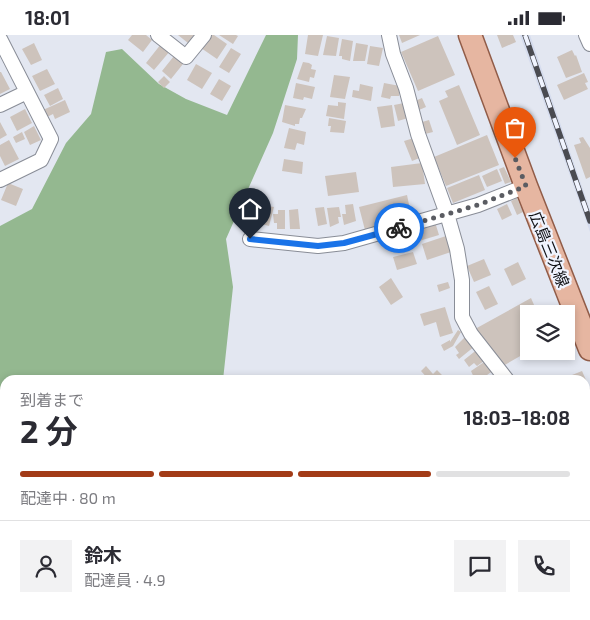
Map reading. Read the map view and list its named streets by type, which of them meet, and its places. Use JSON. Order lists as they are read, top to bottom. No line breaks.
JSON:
{"streets":{"main road":["広島三次線"]},"page":{"status":"18:01","heading":["2 分","到着まで","18:03–18:08"],"panel":["鈴木","配達員 · 4.9"],"bar":"配達中 · 80 m"}}
